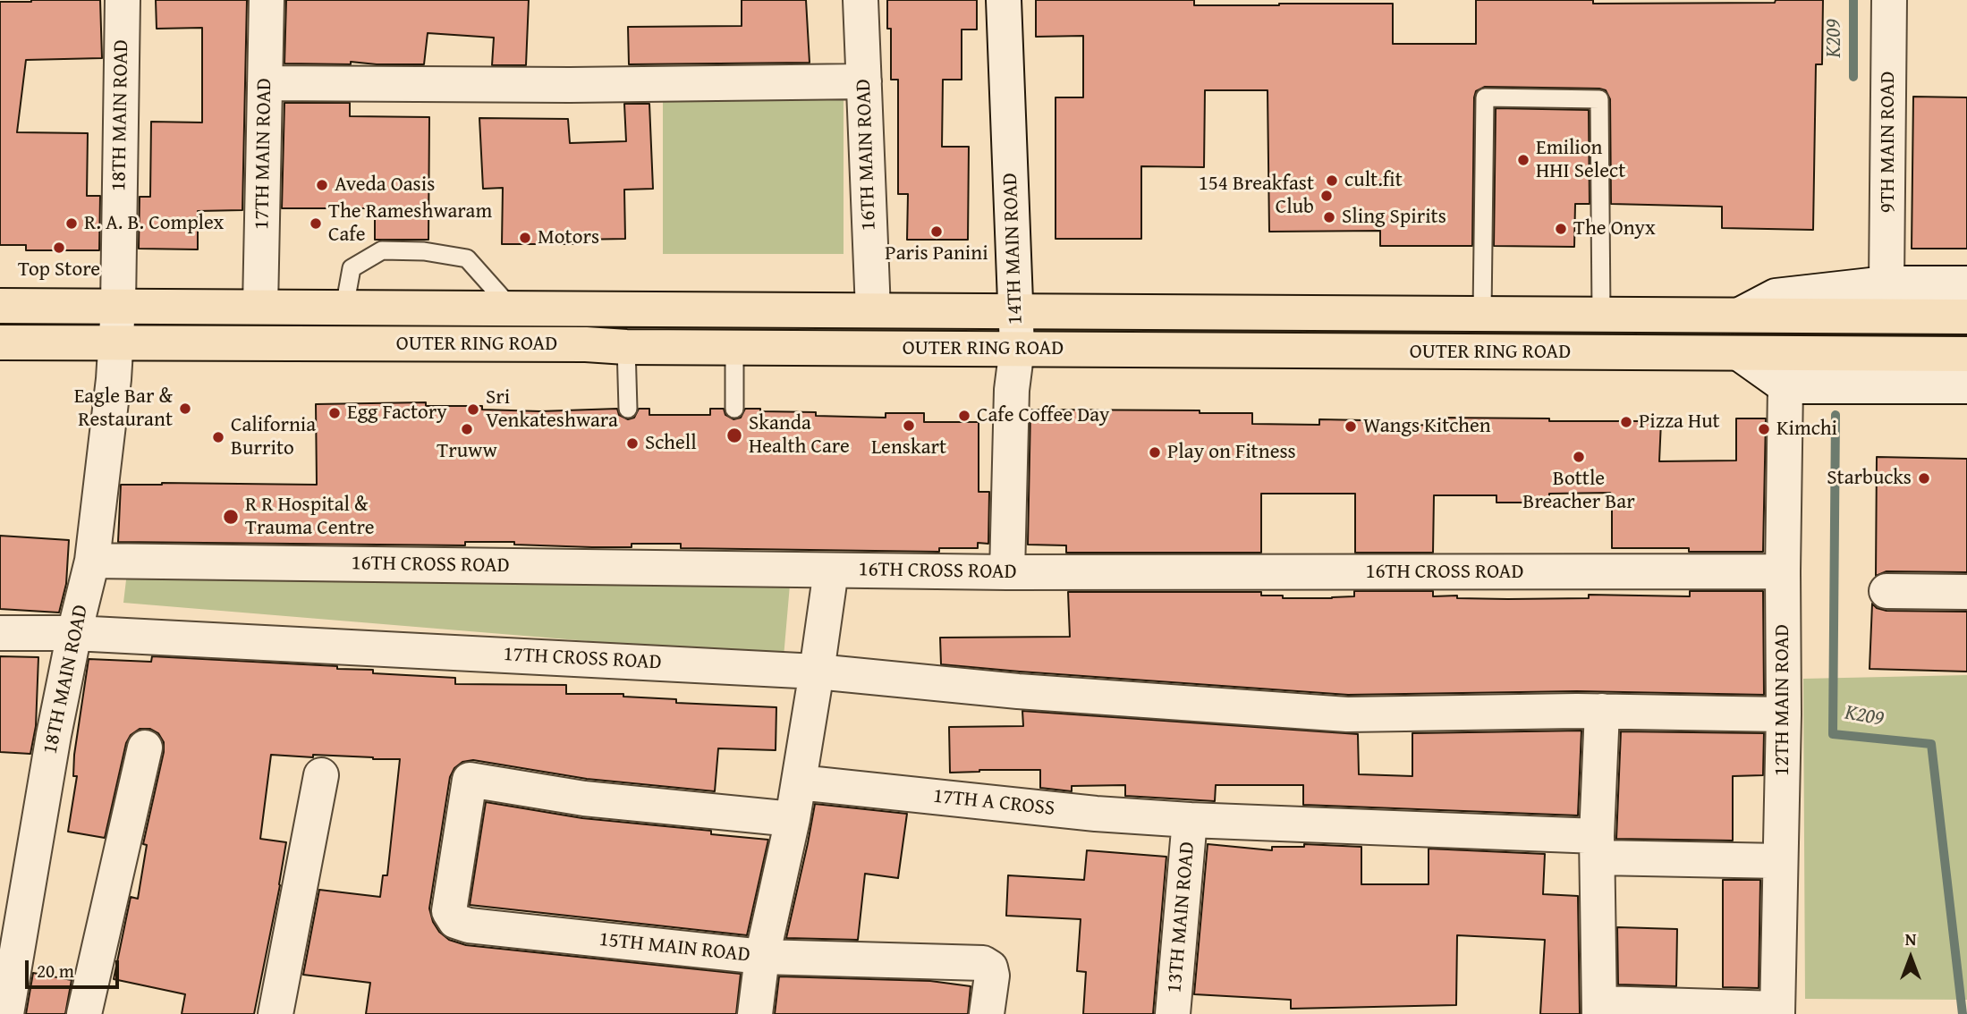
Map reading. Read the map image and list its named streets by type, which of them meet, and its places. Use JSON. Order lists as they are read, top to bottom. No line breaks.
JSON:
{"streets":{"highway":["OUTER RING ROAD"],"street":["18TH MAIN ROAD","9TH MAIN ROAD","17TH MAIN ROAD","16TH MAIN ROAD","14TH MAIN ROAD","16TH CROSS ROAD","17TH CROSS ROAD","12TH MAIN ROAD","17TH A CROSS","13TH MAIN ROAD","15TH MAIN ROAD"]},"crossings":[["18TH MAIN ROAD","OUTER RING ROAD"],["18TH MAIN ROAD","16TH CROSS ROAD"],["18TH MAIN ROAD","17TH CROSS ROAD"],["9TH MAIN ROAD","OUTER RING ROAD"],["17TH MAIN ROAD","OUTER RING ROAD"],["16TH MAIN ROAD","OUTER RING ROAD"],["14TH MAIN ROAD","OUTER RING ROAD"],["14TH MAIN ROAD","16TH CROSS ROAD"],["16TH CROSS ROAD","12TH MAIN ROAD"],["17TH CROSS ROAD","12TH MAIN ROAD"],["12TH MAIN ROAD","17TH A CROSS"],["17TH A CROSS","13TH MAIN ROAD"]],"water":["K209"],"places":["Emilion HHI Select","cult.fit","Aveda Oasis","154 Breakfast Club","Sling Spirits","R. A. B. Complex","The Rameshwaram Cafe","The Onyx","Paris Panini","Motors","Top Store","Eagle Bar & Restaurant","Sri Venkateshwara","Egg Factory","Cafe Coffee Day","Pizza Hut","Lenskart","Wangs Kitchen","Truww","Kimchi","Skanda Health Care","California Burrito","Schell","Play on Fitness","Bottle Breacher Bar","Starbucks","R R Hospital & Trauma Centre"],"scale_bar":"20 m","north":"top"}
